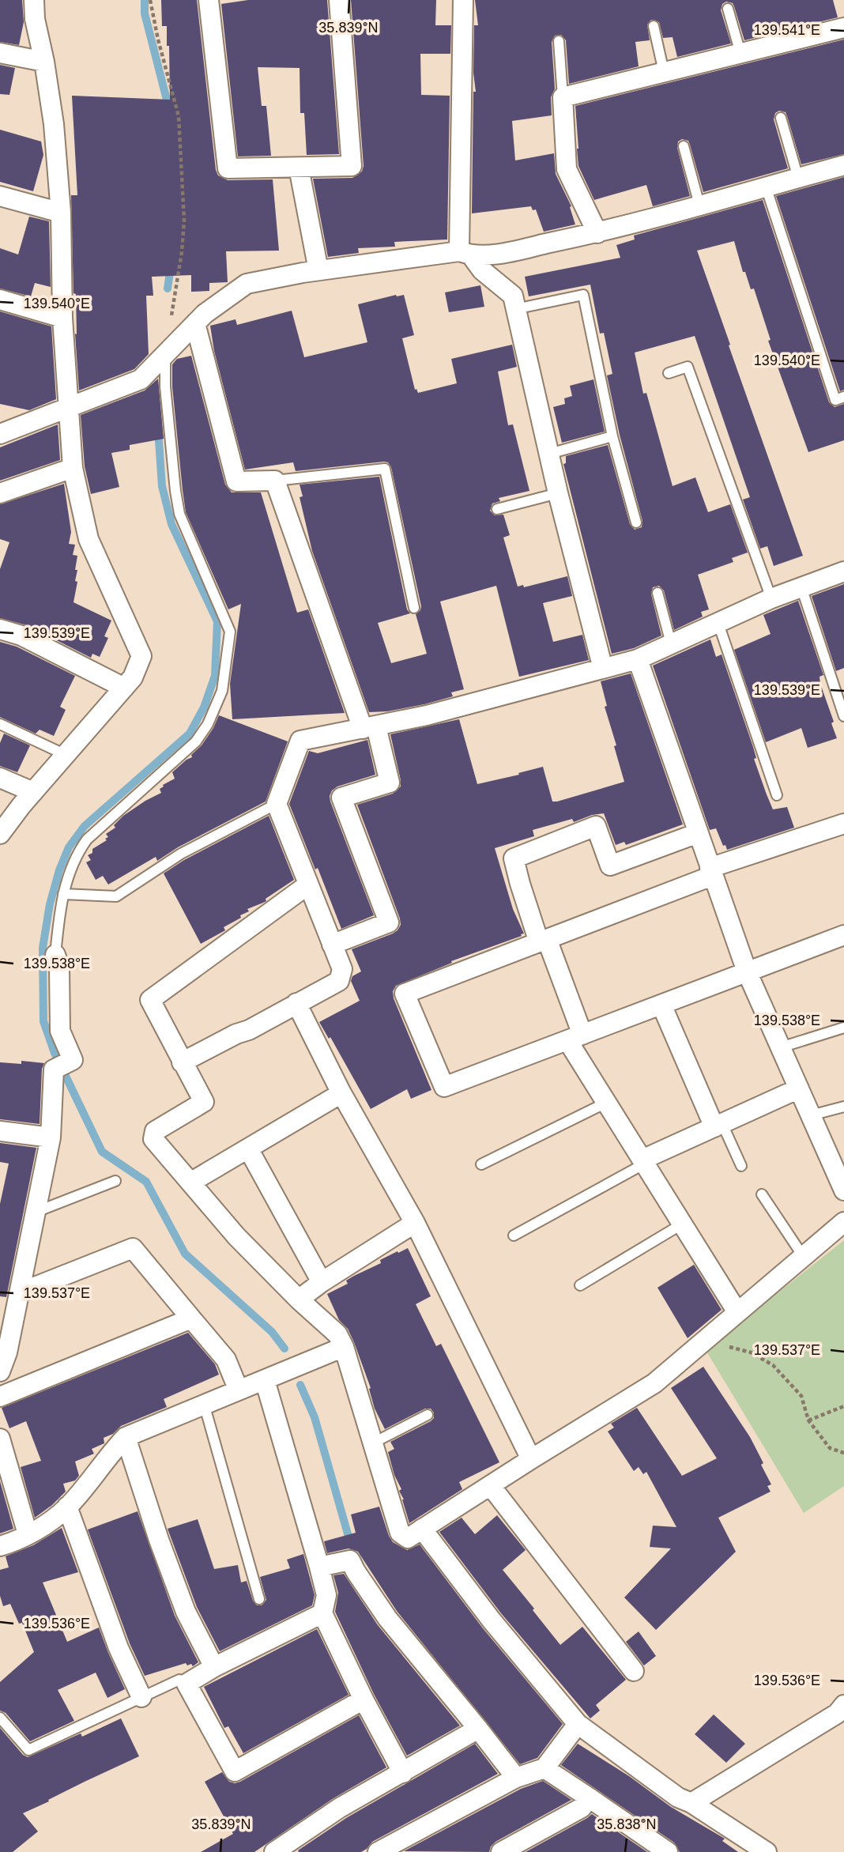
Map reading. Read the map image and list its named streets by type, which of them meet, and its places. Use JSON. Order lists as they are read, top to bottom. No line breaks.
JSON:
{"coordinates":["35.839°N","139.541°E","139.540°E","139.539°E","139.538°E","139.537°E","139.536°E","35.838°N"]}
